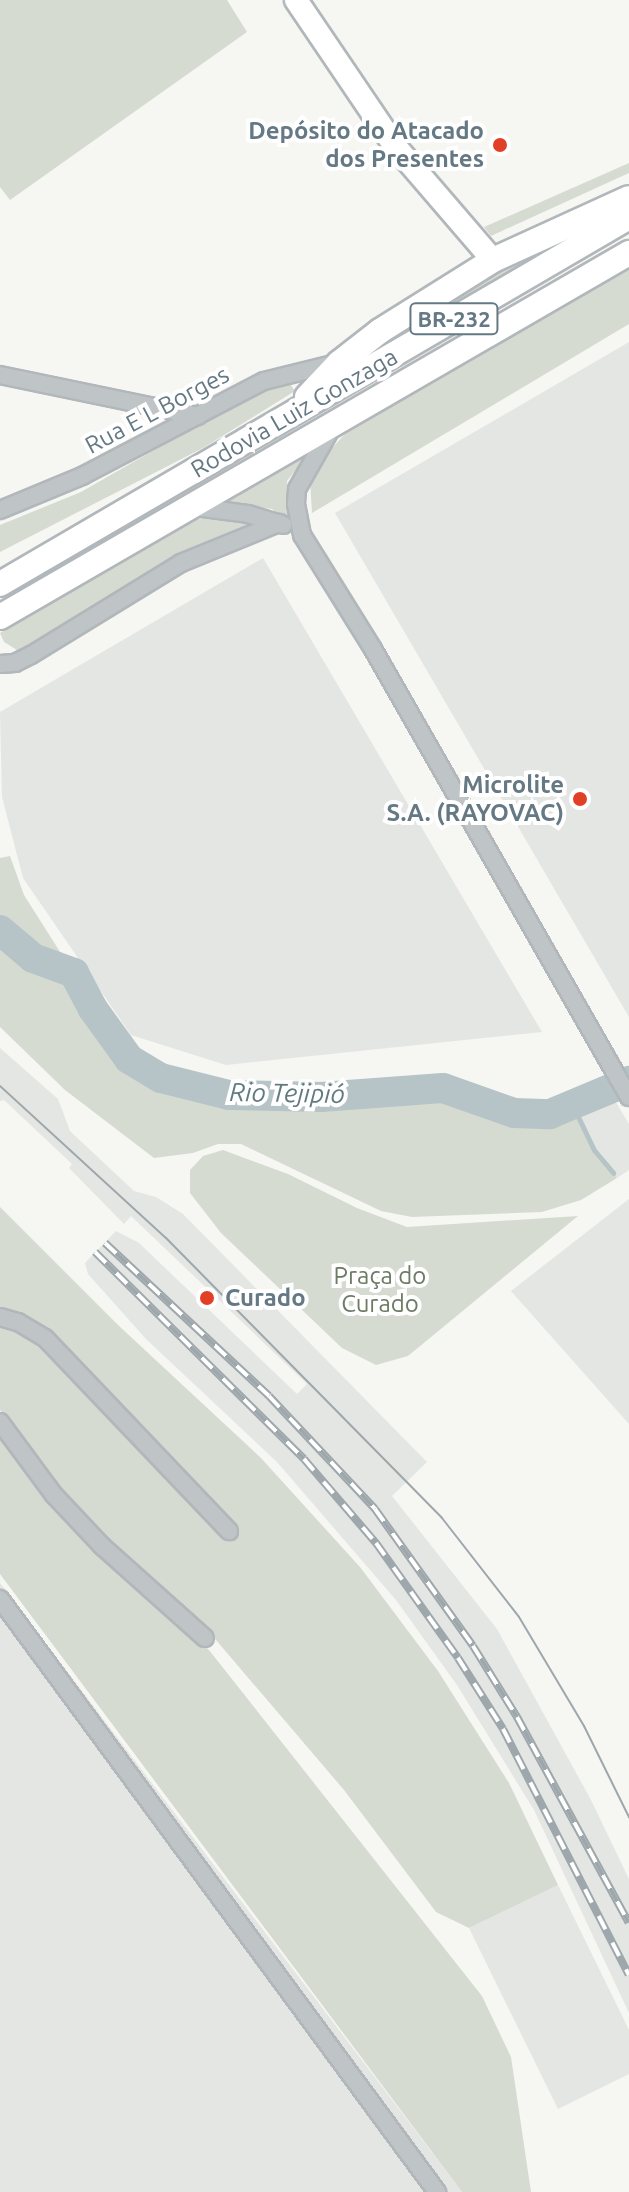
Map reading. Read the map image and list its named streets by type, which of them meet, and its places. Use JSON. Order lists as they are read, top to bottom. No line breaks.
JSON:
{"streets":{"highway":["BR-232","Rodovia Luiz Gonzaga"],"street":["Rua E L Borges"]},"water":["Rio Tejipió"],"parks":["Praça do Curado"],"places":["Depósito do Atacado dos Presentes","Microlite S.A. (RAYOVAC)","Curado"]}
